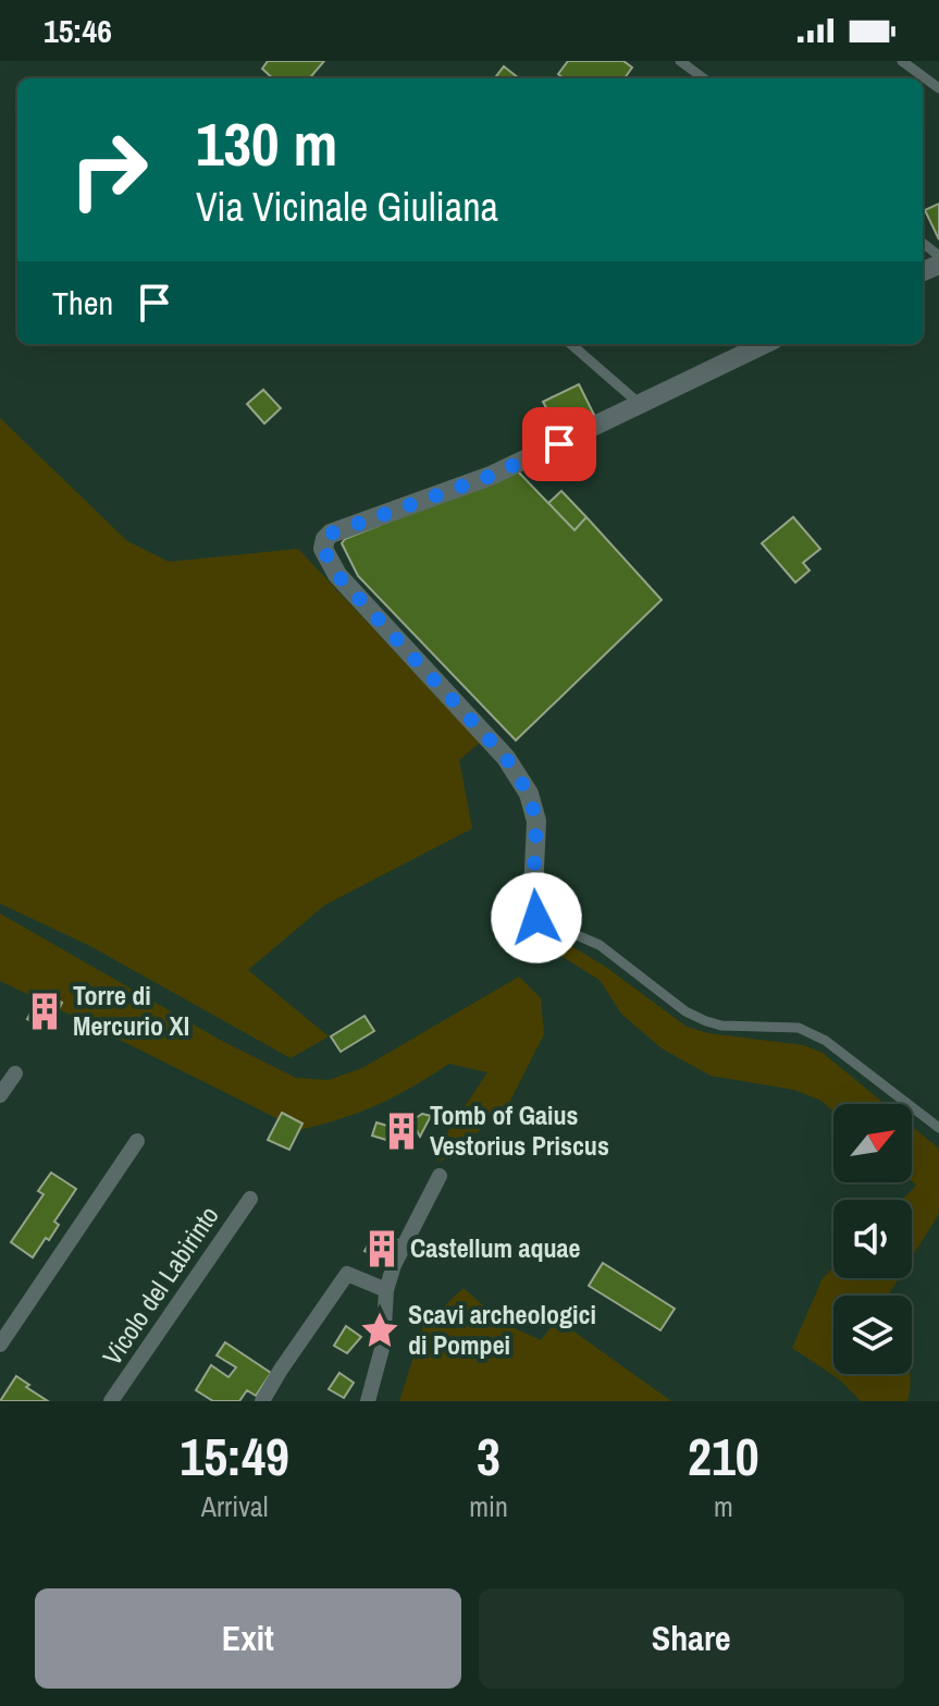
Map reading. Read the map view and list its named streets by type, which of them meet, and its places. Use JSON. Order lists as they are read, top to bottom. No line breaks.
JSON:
{"streets":{"street":["Vicolo del Labirinto"]},"places":{"building":["Torre di Mercurio XI","Tomb of Gaius Vestorius Priscus","Castellum aquae"],"place":["Scavi archeologici di Pompei"]},"north":"top right","page":{"status":"15:46","turn":["130 m","Via Vicinale Giuliana"],"then":"Then","eta":["15:49","Arrival","3","min","210","m"],"buttons":["Exit","Share"]}}
